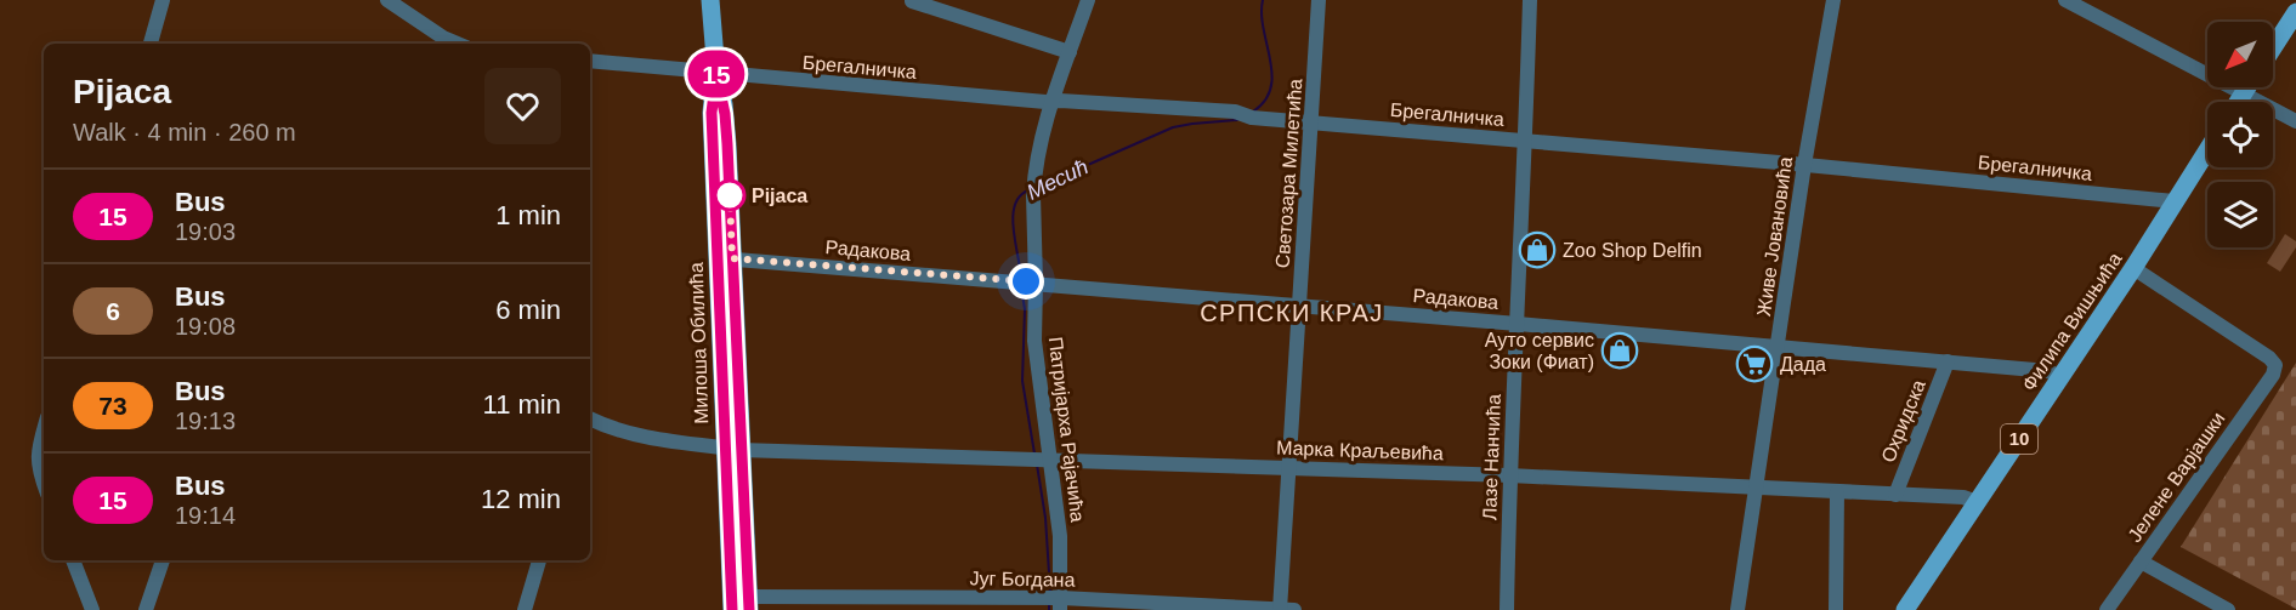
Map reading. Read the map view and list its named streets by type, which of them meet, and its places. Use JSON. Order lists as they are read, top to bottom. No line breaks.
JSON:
{"streets":{"main road":["Филипа Вишњића","Милоша Обилића","10"],"street":["Брегалничка","Светозара Милетића","Живе Јовановића","Радакова","Охридска","Патријарха Рајачића","Марка Краљевића","Лазе Нанчића","Јелене Варјашки","Југ Богдана"]},"crossings":[["Брегалничка","Светозара Милетића"],["Брегалничка","Живе Јовановића"],["Брегалничка","Филипа Вишњића"],["Брегалничка","Милоша Обилића"],["Брегалничка","Патријарха Рајачића"],["Брегалничка","10"],["Брегалничка","Лазе Нанчића"],["Светозара Милетића","Радакова"],["Светозара Милетића","Марка Краљевића"],["Светозара Милетића","Југ Богдана"],["Живе Јовановића","Радакова"],["Живе Јовановића","Марка Краљевића"],["Радакова","Филипа Вишњића"],["Радакова","Милоша Обилића"],["Радакова","Охридска"],["Радакова","Патријарха Рајачића"],["Радакова","Лазе Нанчића"],["Филипа Вишњића","10"],["Филипа Вишњића","Марка Краљевића"],["Филипа Вишњића","Јелене Варјашки"],["Милоша Обилића","Марка Краљевића"],["Милоша Обилића","Југ Богдана"],["Охридска","Марка Краљевића"],["Патријарха Рајачића","Марка Краљевића"],["Патријарха Рајачића","Југ Богдана"],["Марка Краљевића","Лазе Нанчића"]],"districts":["СРПСКИ КРАЈ"],"water":["Месић"],"places":{"other":["Pijaca"],"shop":["Zoo Shop Delfin","Ауто сервис Зоки (Фиат)"],"supermarket":["Дада"]},"lines":["bus line 15"],"north":"bottom left","page":{"on_map":"15","heading":["Pijaca","Walk · 4 min · 260 m"],"list":[{"mark":"15","name":"Bus","note":"19:03","value":"1 min"},{"mark":"6","name":"Bus","note":"19:08","value":"6 min"},{"mark":"73","name":"Bus","note":"19:13","value":"11 min"},{"mark":"15","name":"Bus","note":"19:14","value":"12 min"}]}}
